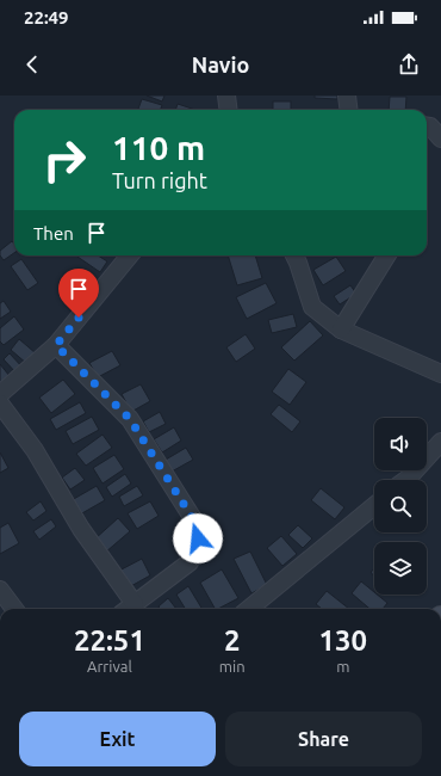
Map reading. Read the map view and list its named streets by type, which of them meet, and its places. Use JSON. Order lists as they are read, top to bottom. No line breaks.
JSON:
{"page":{"status":"22:49","header":"Navio","turn":["110 m","Turn right"],"then":"Then","eta":["22:51","Arrival","2","min","130","m"],"buttons":["Exit","Share"]}}
